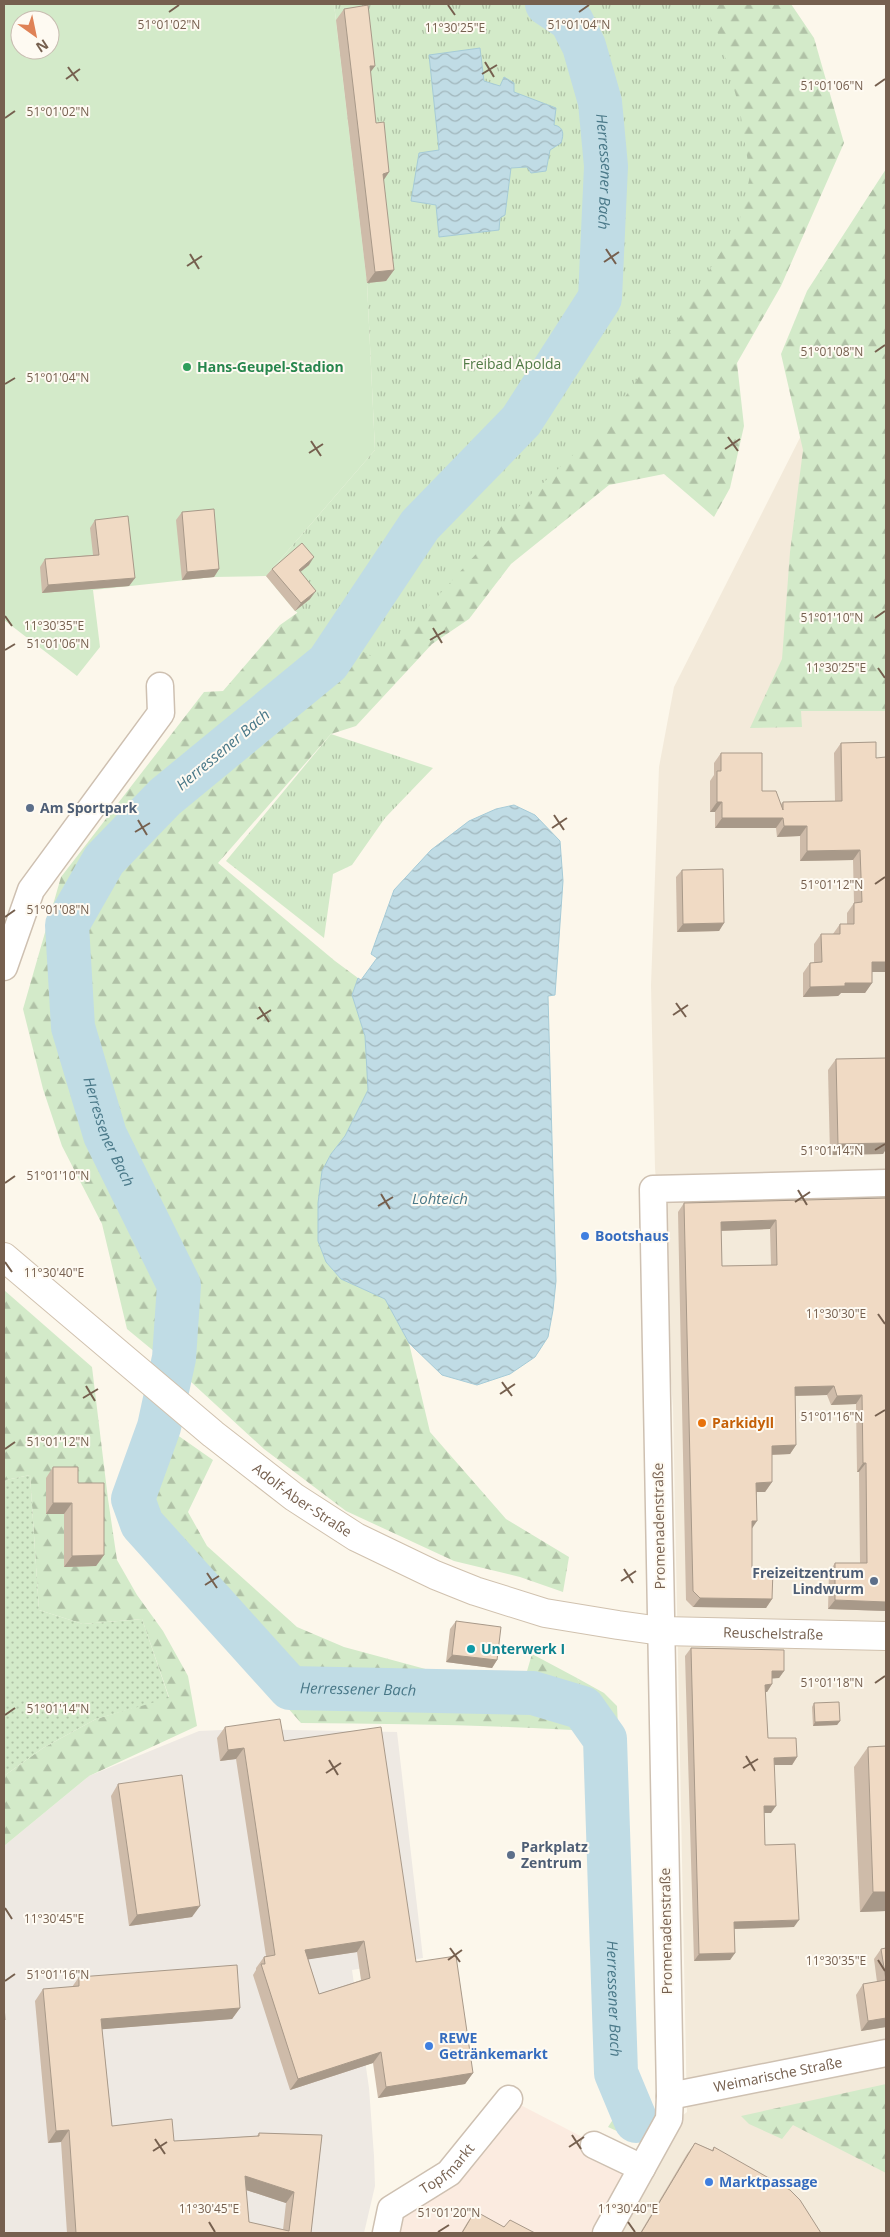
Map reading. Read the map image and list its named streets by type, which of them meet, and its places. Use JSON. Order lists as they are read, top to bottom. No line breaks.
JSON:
{"streets":{"main road":["Adolf-Aber-Straße","Reuschelstraße"],"street":["Promenadenstraße","Weimarische Straße","Topfmarkt"]},"crossings":[["Adolf-Aber-Straße","Promenadenstraße"],["Adolf-Aber-Straße","Reuschelstraße"],["Promenadenstraße","Reuschelstraße"],["Promenadenstraße","Weimarische Straße"]],"water":["Herressener Bach","Lohteich"],"parks":["Freibad Apolda"],"places":["Hans-Geupel-Stadion","Am Sportpark","Bootshaus","Parkidyll","Freizeitzentrum Lindwurm","Unterwerk I","Parkplatz Zentrum","REWE Getränkemarkt","Marktpassage"],"north":"bottom right","coordinates":["51°01'02\"N","51°01'04\"N","11°30'25\"E","51°01'06\"N","51°01'08\"N","51°01'10\"N","11°30'35\"E","51°01'12\"N","51°01'14\"N","11°30'40\"E","11°30'30\"E","51°01'16\"N","51°01'18\"N","11°30'45\"E","51°01'20\"N"]}
